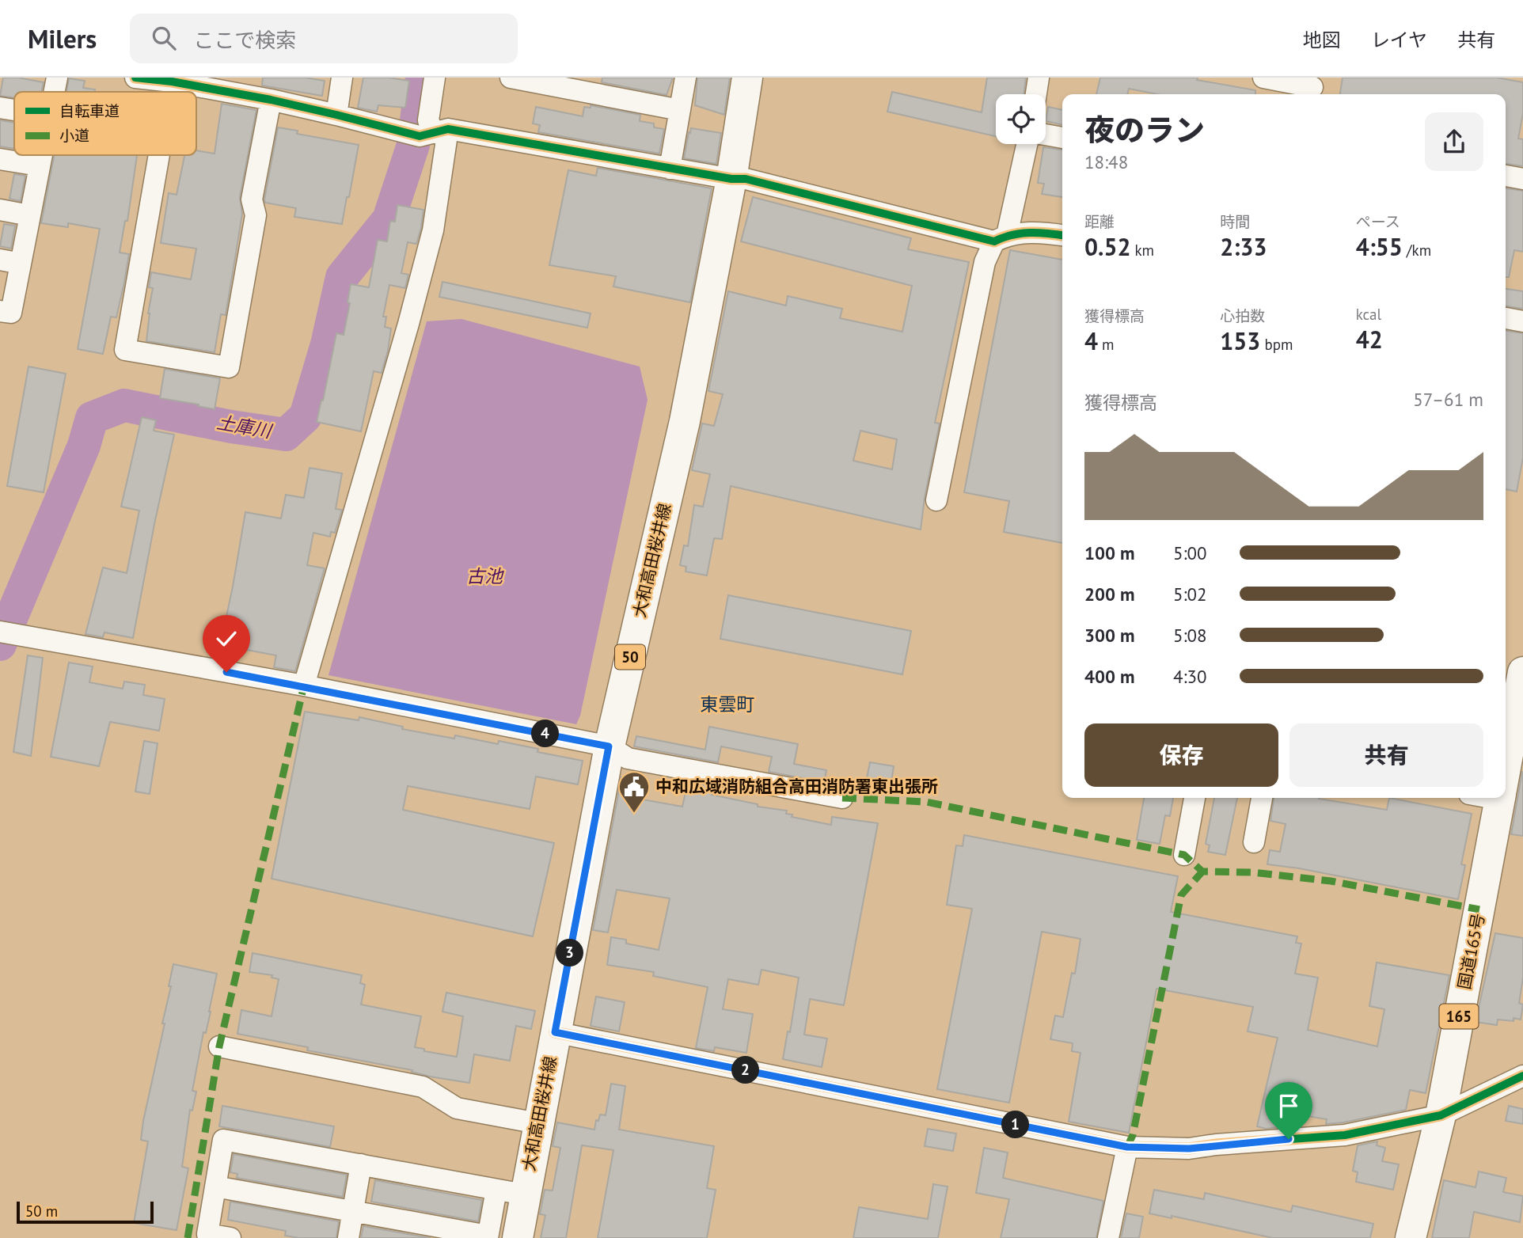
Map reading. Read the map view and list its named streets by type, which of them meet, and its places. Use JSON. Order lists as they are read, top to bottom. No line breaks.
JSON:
{"streets":{"main road":["大和高田桜井線","50","国道165号","165"]},"districts":["東雲町"],"water":["土庫川","古池"],"places":{"public building":["中和広域消防組合高田消防署東出張所"]},"legend":["自転車道","小道"],"scale_bar":"50 m","page":{"header":"Milers","search":"ここで検索","nav":["地図","レイヤ","共有"],"heading":["夜のラン","18:48"],"stats":[["距離","0.52 km"],["時間","2:33"],["ペース","4:55 /km"],["獲得標高","4 m"],["心拍数","153 bpm"],["kcal","42"]],"chart":["獲得標高","57–61 m"],"list":[{"name":"100 m","note":"5:00"},{"name":"200 m","note":"5:02"},{"name":"300 m","note":"5:08"},{"name":"400 m","note":"4:30"}],"buttons":["保存","共有"],"pins":["4","3","2","1"],"scale":"50 m"}}
